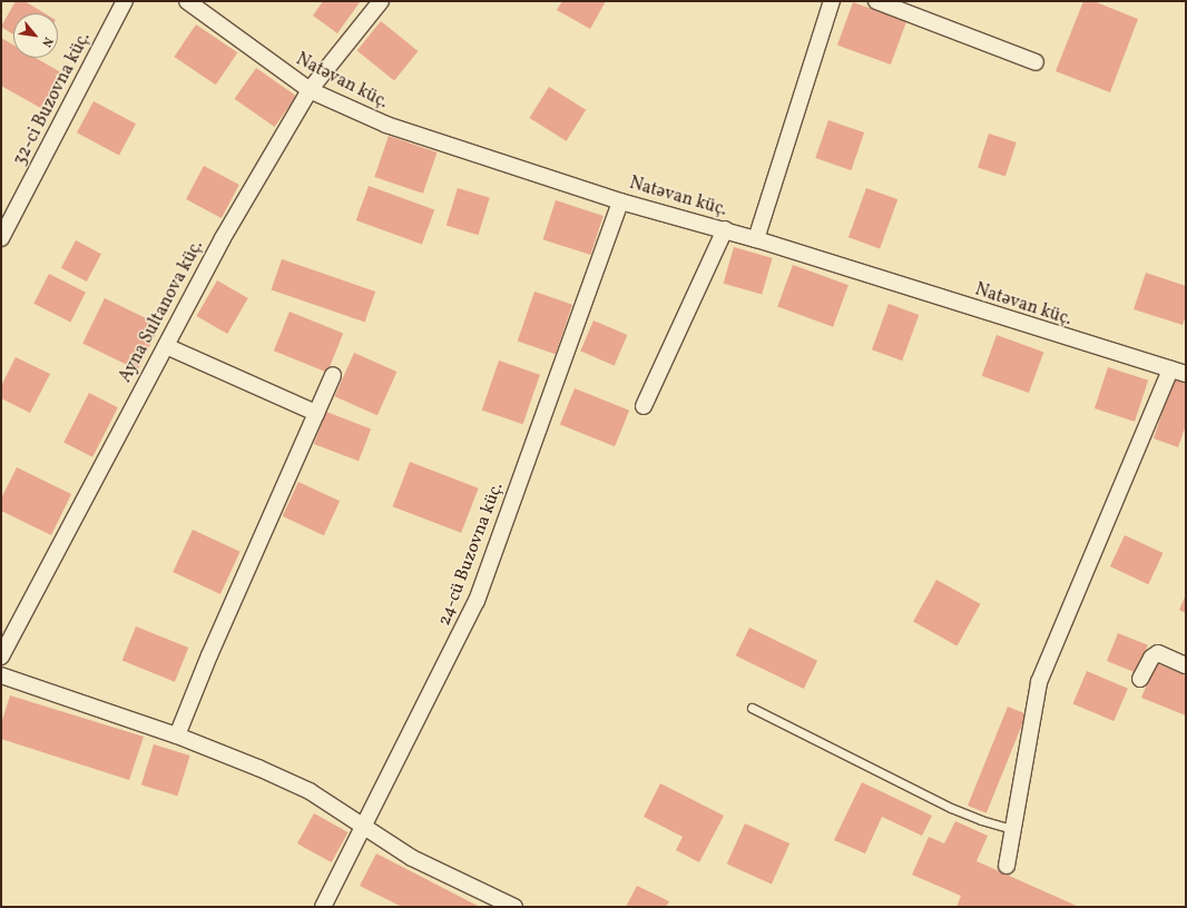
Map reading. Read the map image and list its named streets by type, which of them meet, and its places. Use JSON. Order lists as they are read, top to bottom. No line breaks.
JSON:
{"streets":{"street":["Natəvan küç.","32-ci Buzovna küç.","Ayna Sultanova küç.","24-cü Buzovna küç."]},"crossings":[["Natəvan küç.","Ayna Sultanova küç."],["Natəvan küç.","24-cü Buzovna küç."]],"north":"bottom right"}
